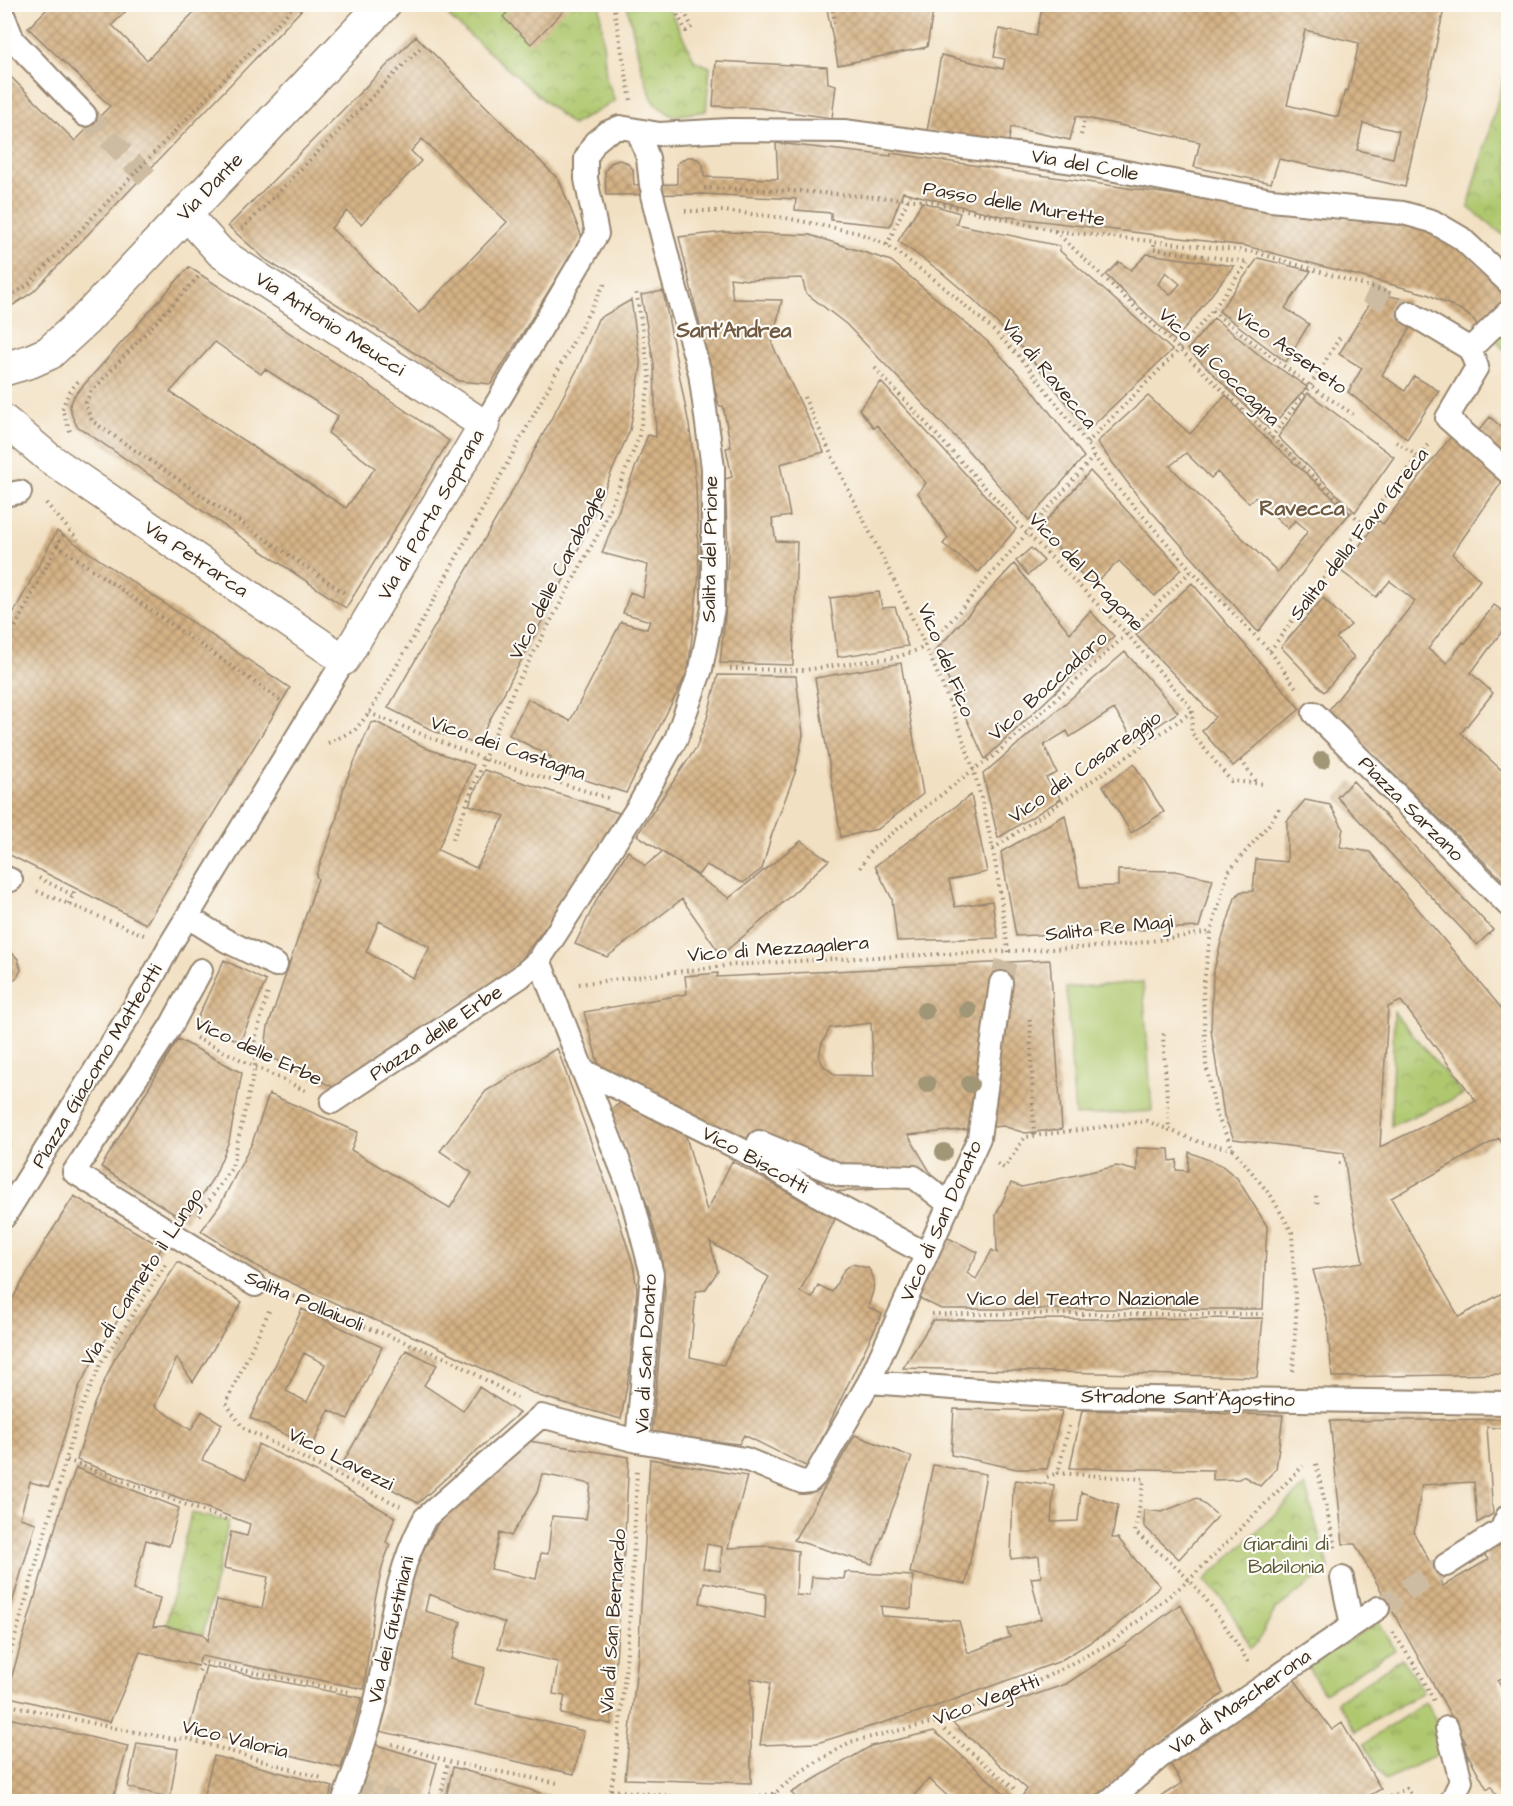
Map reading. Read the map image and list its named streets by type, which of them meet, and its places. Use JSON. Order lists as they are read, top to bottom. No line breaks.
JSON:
{"streets":{"street":["Via del Colle","Via Dante","Via Antonio Meucci","Via di Porta Soprana","Salita del Prione","Via Petrarca","Piazza Sarzano","Piazza delle Erbe","Piazza Giacomo Matteotti","Vico Biscotti","Vico di San Donato","Salita Pollaiuoli","Via di San Donato","Stradone Sant'Agostino","Via dei Giustiniani","Via di Mascherona"],"path":["Passo delle Murette","Vico Assereto","Vico di Coccagna","Via di Ravecca","Salita della Fava Greca","Vico del Dragone","Vico delle Carabaghe","Vico del Fico","Vico Boccadoro","Vico dei Castagna","Vico dei Casareggio","Salita Re Magi","Vico di Mezzagalera","Vico delle Erbe","Via di Canneto il Lungo","Vico del Teatro Nazionale","Vico Lavezzi","Via di San Bernardo","Vico Vegetti","Vico Valoria"]},"crossings":[["Via del Colle","Via di Porta Soprana"],["Via del Colle","Salita del Prione"],["Via Dante","Via Antonio Meucci"],["Passo delle Murette","Vico di Coccagna"],["Via Antonio Meucci","Via di Porta Soprana"],["Vico di Coccagna","Salita della Fava Greca"],["Via di Ravecca","Salita della Fava Greca"],["Via di Ravecca","Vico Boccadoro"],["Via di Ravecca","Piazza Sarzano"],["Via di Porta Soprana","Salita del Prione"],["Via di Porta Soprana","Via Petrarca"],["Via di Porta Soprana","Vico dei Castagna"],["Via di Porta Soprana","Piazza Giacomo Matteotti"],["Salita del Prione","Vico dei Castagna"],["Salita del Prione","Piazza delle Erbe"],["Salita del Prione","Via di San Donato"],["Vico del Dragone","Vico Boccadoro"],["Vico del Dragone","Vico dei Casareggio"],["Vico delle Carabaghe","Vico dei Castagna"],["Vico del Fico","Vico Boccadoro"],["Vico del Fico","Vico dei Casareggio"],["Vico del Fico","Salita Re Magi"],["Vico del Fico","Vico di Mezzagalera"],["Salita Re Magi","Vico di Mezzagalera"],["Vico di Mezzagalera","Via di San Donato"],["Piazza delle Erbe","Vico delle Erbe"],["Piazza delle Erbe","Via di San Donato"],["Vico delle Erbe","Piazza Giacomo Matteotti"],["Vico delle Erbe","Via di Canneto il Lungo"],["Piazza Giacomo Matteotti","Salita Pollaiuoli"],["Vico Biscotti","Vico di San Donato"],["Vico Biscotti","Via di San Donato"],["Vico di San Donato","Vico del Teatro Nazionale"],["Vico di San Donato","Via di San Donato"],["Vico di San Donato","Stradone Sant'Agostino"],["Via di Canneto il Lungo","Salita Pollaiuoli"],["Salita Pollaiuoli","Vico Lavezzi"],["Salita Pollaiuoli","Via dei Giustiniani"],["Via di San Donato","Stradone Sant'Agostino"],["Via di San Donato","Via di San Bernardo"],["Vico Lavezzi","Via dei Giustiniani"],["Via dei Giustiniani","Vico Valoria"]],"districts":["Sant'Andrea","Ravecca"],"parks":["Giardini di Babilonia"]}
